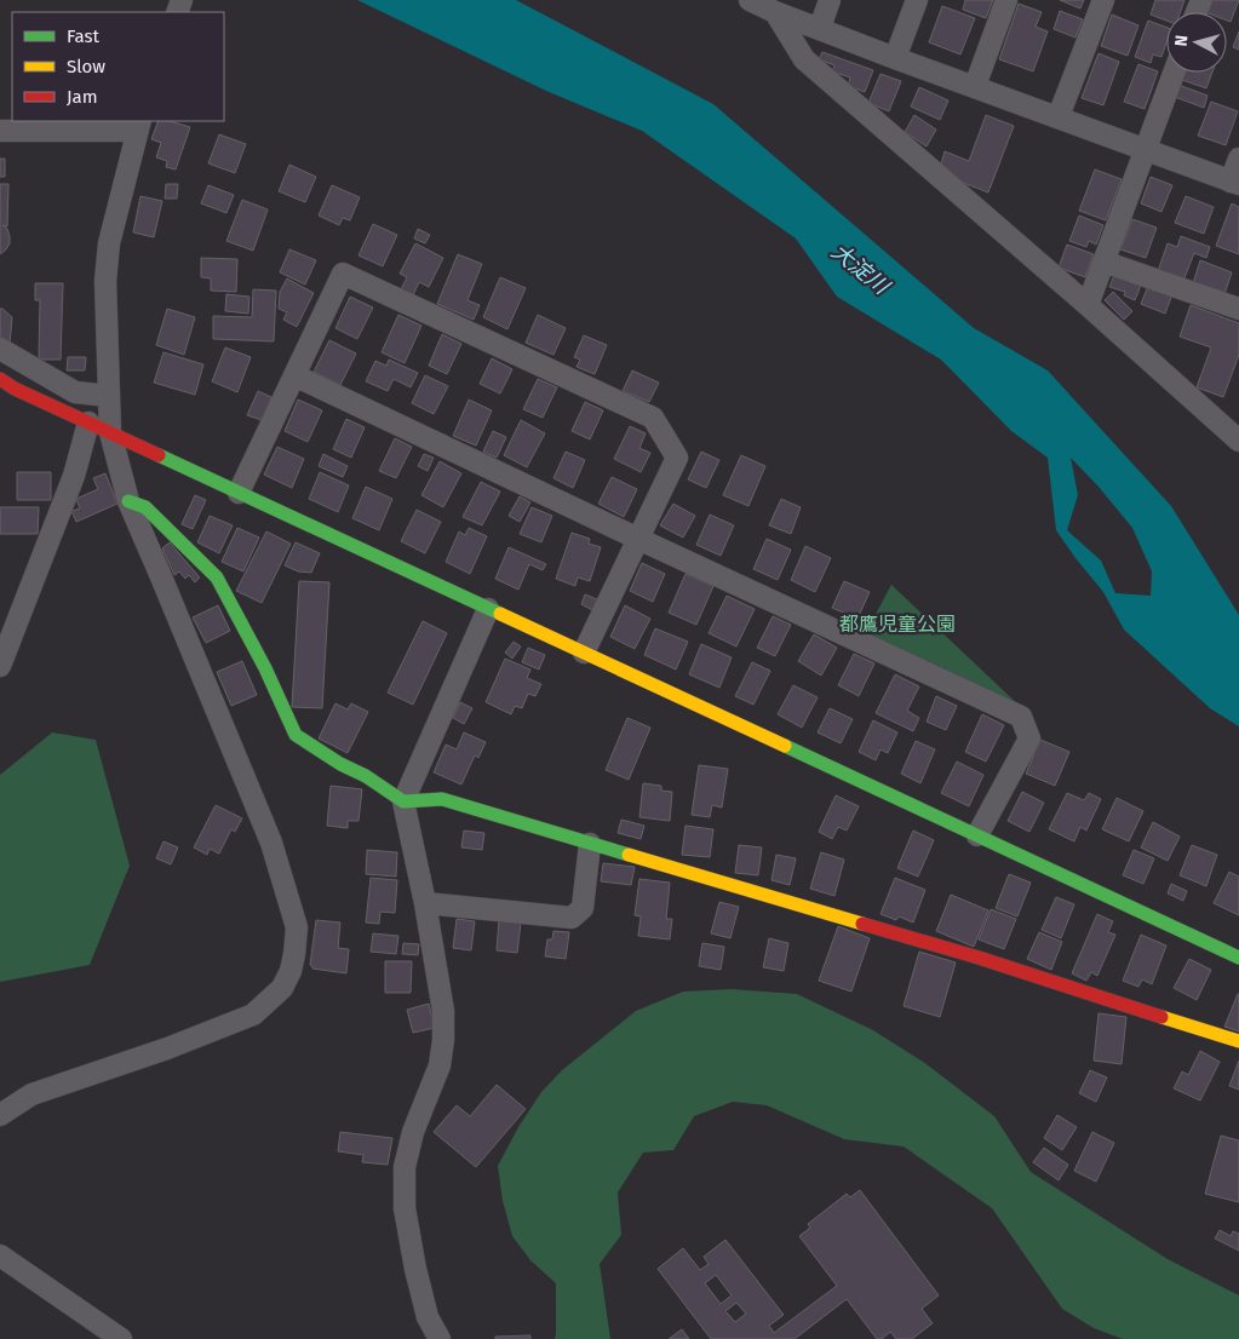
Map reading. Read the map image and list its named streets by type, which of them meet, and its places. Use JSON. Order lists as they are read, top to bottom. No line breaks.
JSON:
{"water":["大淀川"],"parks":["都鷹児童公園"],"legend":["Fast","Slow","Jam"],"north":"left"}
